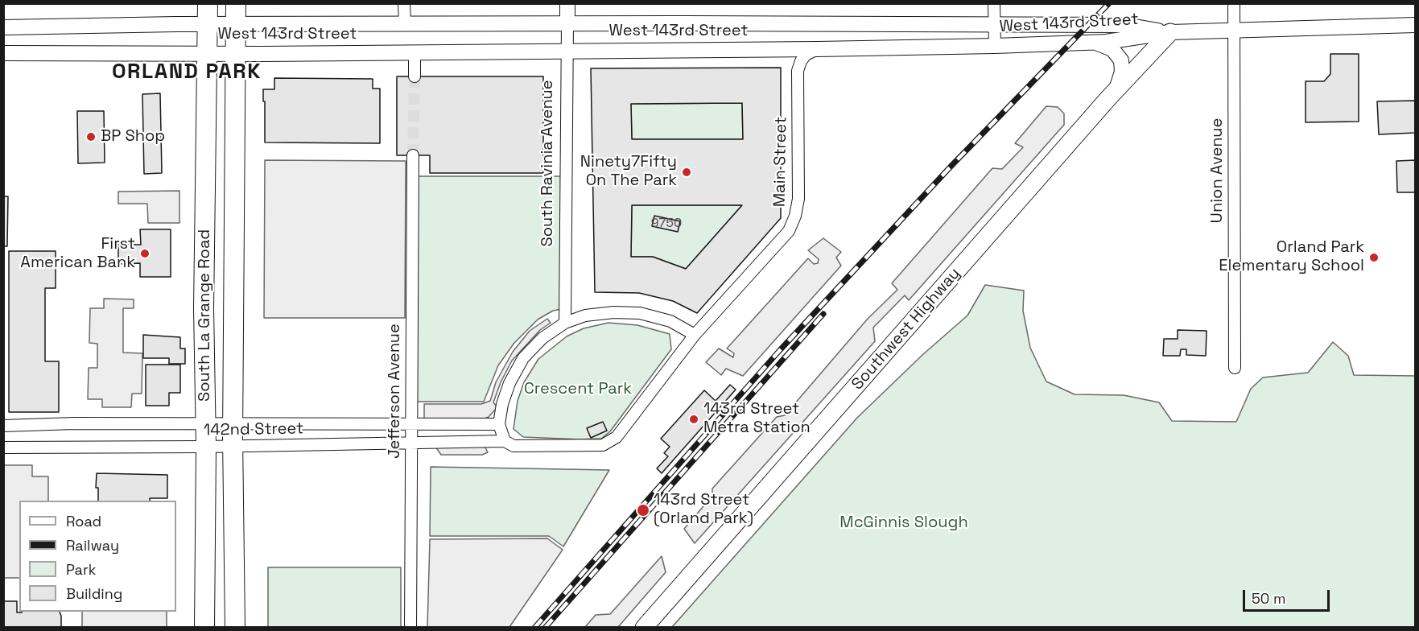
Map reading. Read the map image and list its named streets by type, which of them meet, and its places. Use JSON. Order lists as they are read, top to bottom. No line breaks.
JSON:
{"streets":{"highway":["South La Grange Road"],"main road":["West 143rd Street","South Ravinia Avenue","Southwest Highway"],"street":["Main Street","Union Avenue","Jefferson Avenue","142nd Street"]},"crossings":[["West 143rd Street","Main Street"],["West 143rd Street","South Ravinia Avenue"],["West 143rd Street","South La Grange Road"],["West 143rd Street","Southwest Highway"],["Main Street","142nd Street"],["South La Grange Road","142nd Street"],["Jefferson Avenue","142nd Street"]],"districts":["ORLAND PARK"],"parks":["Crescent Park","McGinnis Slough"],"places":["BP Shop","Ninety7Fifty On The Park","First American Bank","Orland Park Elementary School","143rd Street Metra Station","143rd Street (Orland Park)"],"house_numbers":["9750"],"legend":["Road","Railway","Park","Building"],"scale_bar":"50 m"}
